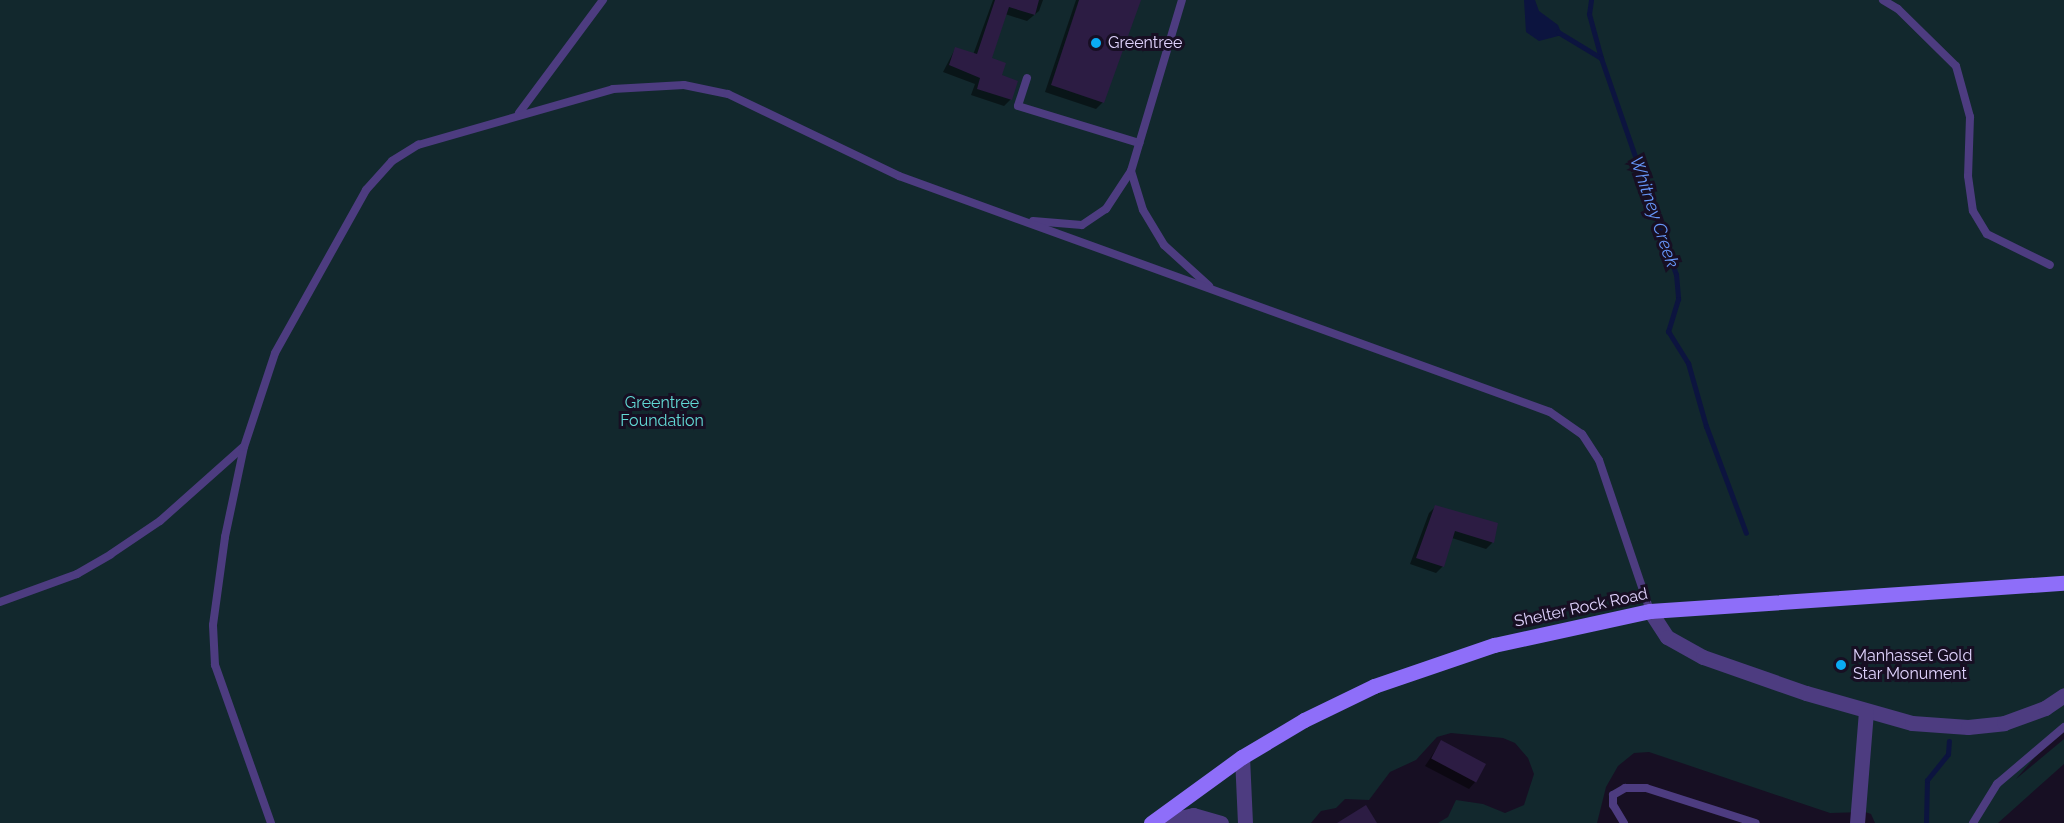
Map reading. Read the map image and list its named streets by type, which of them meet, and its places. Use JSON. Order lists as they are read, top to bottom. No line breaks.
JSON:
{"streets":{"main road":["Shelter Rock Road"]},"water":["Whitney Creek"],"parks":["Greentree Foundation"],"places":["Greentree","Manhasset Gold Star Monument"]}
